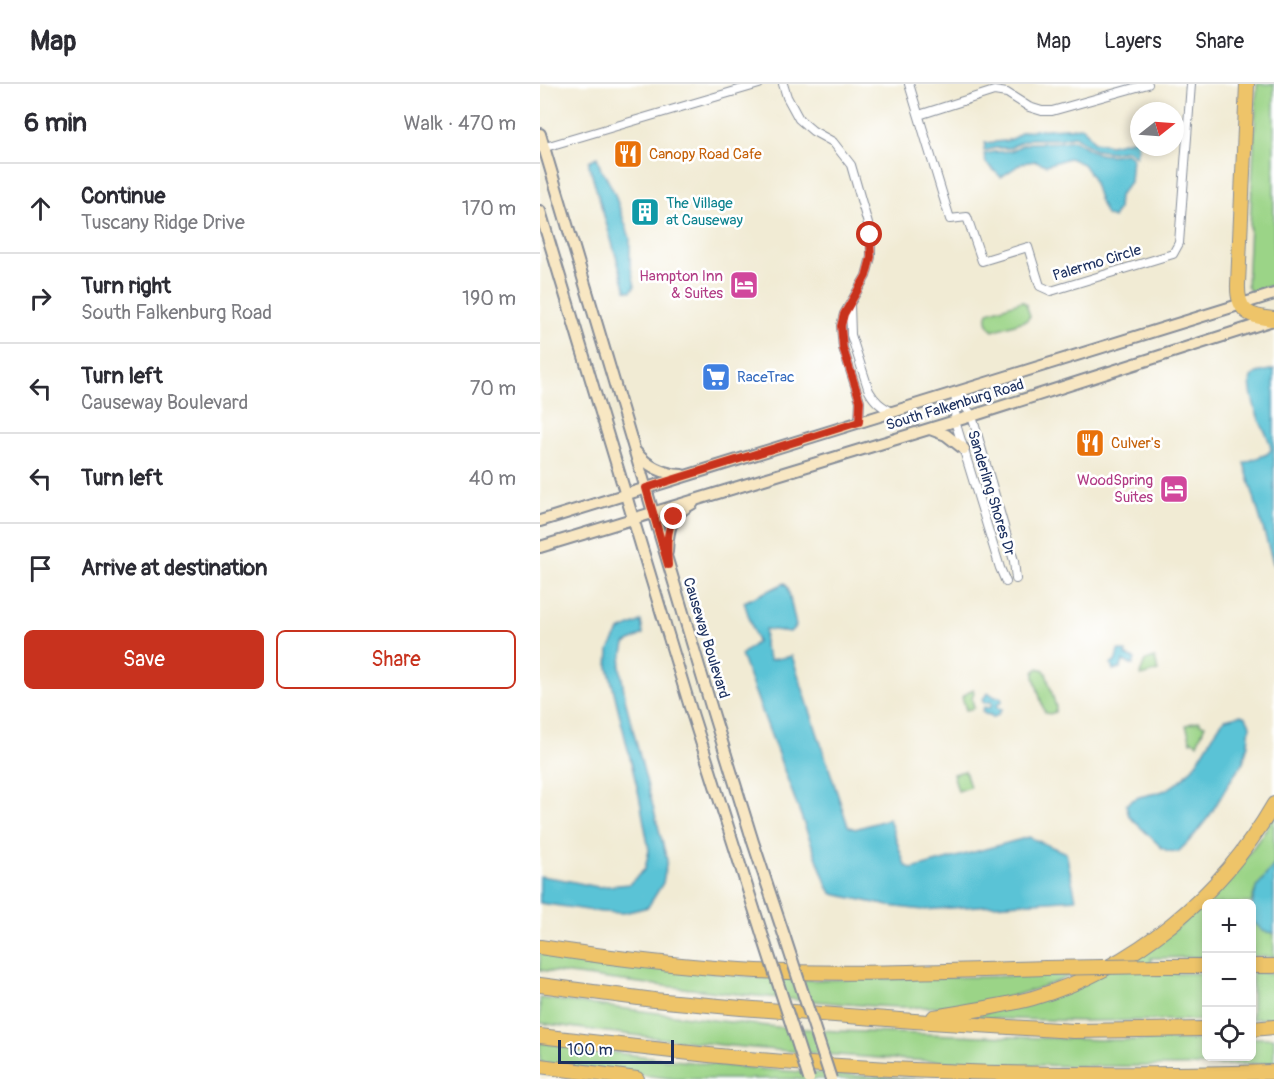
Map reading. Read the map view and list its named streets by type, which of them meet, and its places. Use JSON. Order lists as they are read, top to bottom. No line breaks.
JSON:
{"streets":{"main road":["South Falkenburg Road","Causeway Boulevard"],"street":["Palermo Circle","Sanderling Shores Dr"]},"crossings":[["South Falkenburg Road","Sanderling Shores Dr"],["South Falkenburg Road","Causeway Boulevard"]],"places":{"restaurant":["Canopy Road Cafe","Culver's"],"building":["The Village at Causeway"],"hotel":["Hampton Inn & Suites","WoodSpring Suites"],"supermarket":["RaceTrac"]},"scale_bar":"100 m","north":"right","page":{"header":"Map","nav":["Map","Layers","Share"],"heading":["6 min","Walk · 470 m"],"list":[["Continue","Tuscany Ridge Drive","170 m"],["Turn right","South Falkenburg Road","190 m"],["Turn left","Causeway Boulevard","70 m"],["Turn left","40 m"],"Arrive at destination"],"buttons":["Save","Share"],"map_buttons":["+","−"],"scale":"100 m"}}
